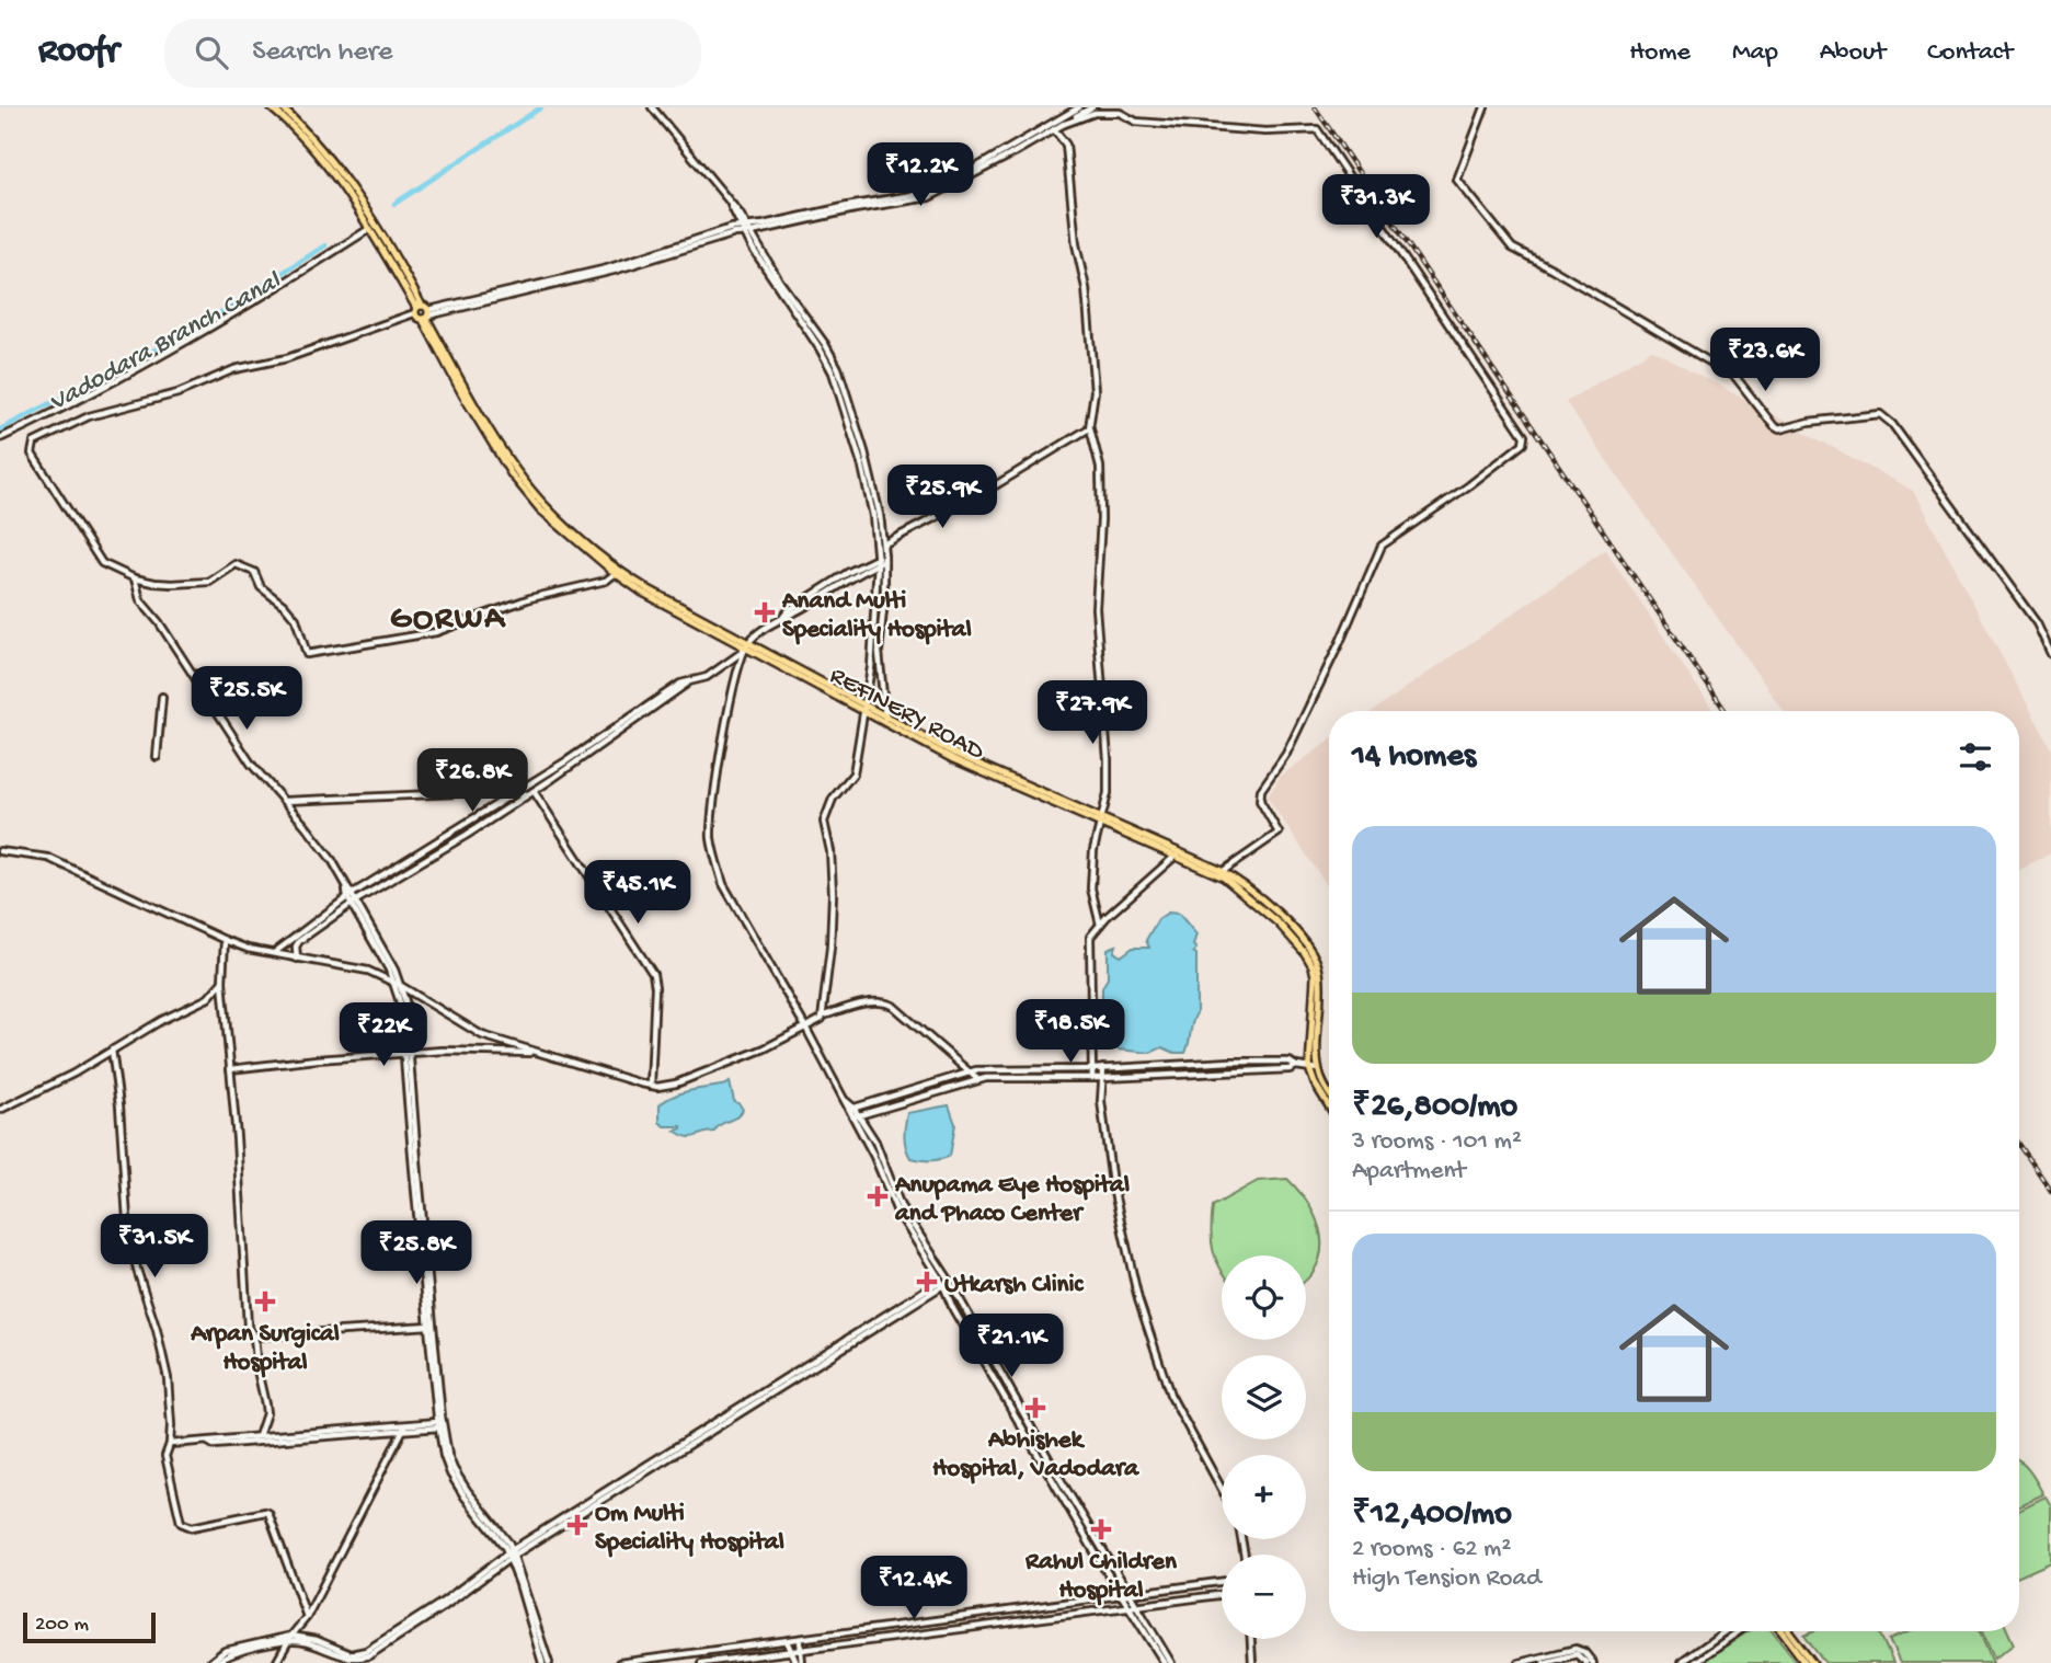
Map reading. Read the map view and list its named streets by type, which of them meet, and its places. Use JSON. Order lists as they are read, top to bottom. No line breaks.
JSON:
{"streets":{"main road":["REFINERY ROAD"]},"districts":["GORWA"],"water":["Vadodara Branch Canal"],"places":{"health":["Anand Multi Speciality Hospital","Anupama Eye Hospital and Phaco Center","Utkarsh Clinic","Arpan Surgical Hospital","Abhishek Hospital, Vadodara","Om Multi Speciality Hospital","Rahul Children Hospital"]},"scale_bar":"200 m","page":{"header":"Roofr","search":"Search here","nav":["Home","Map","About","Contact"],"price":["₹12.2K","₹31.3K","₹23.6K","₹25.9K","₹25.5K","₹27.9K","₹26.8K","₹45.1K","₹18.5K","₹22K","₹31.5K","₹25.8K","₹21.1K","₹12.4K"],"heading":"14 homes","list":[{"name":"₹26,800/mo","note":"3 rooms · 101 m² · Apartment"},{"name":"₹12,400/mo","note":"2 rooms · 62 m² · High Tension Road"}],"map_buttons":["+","−"],"scale":"200 m"}}
